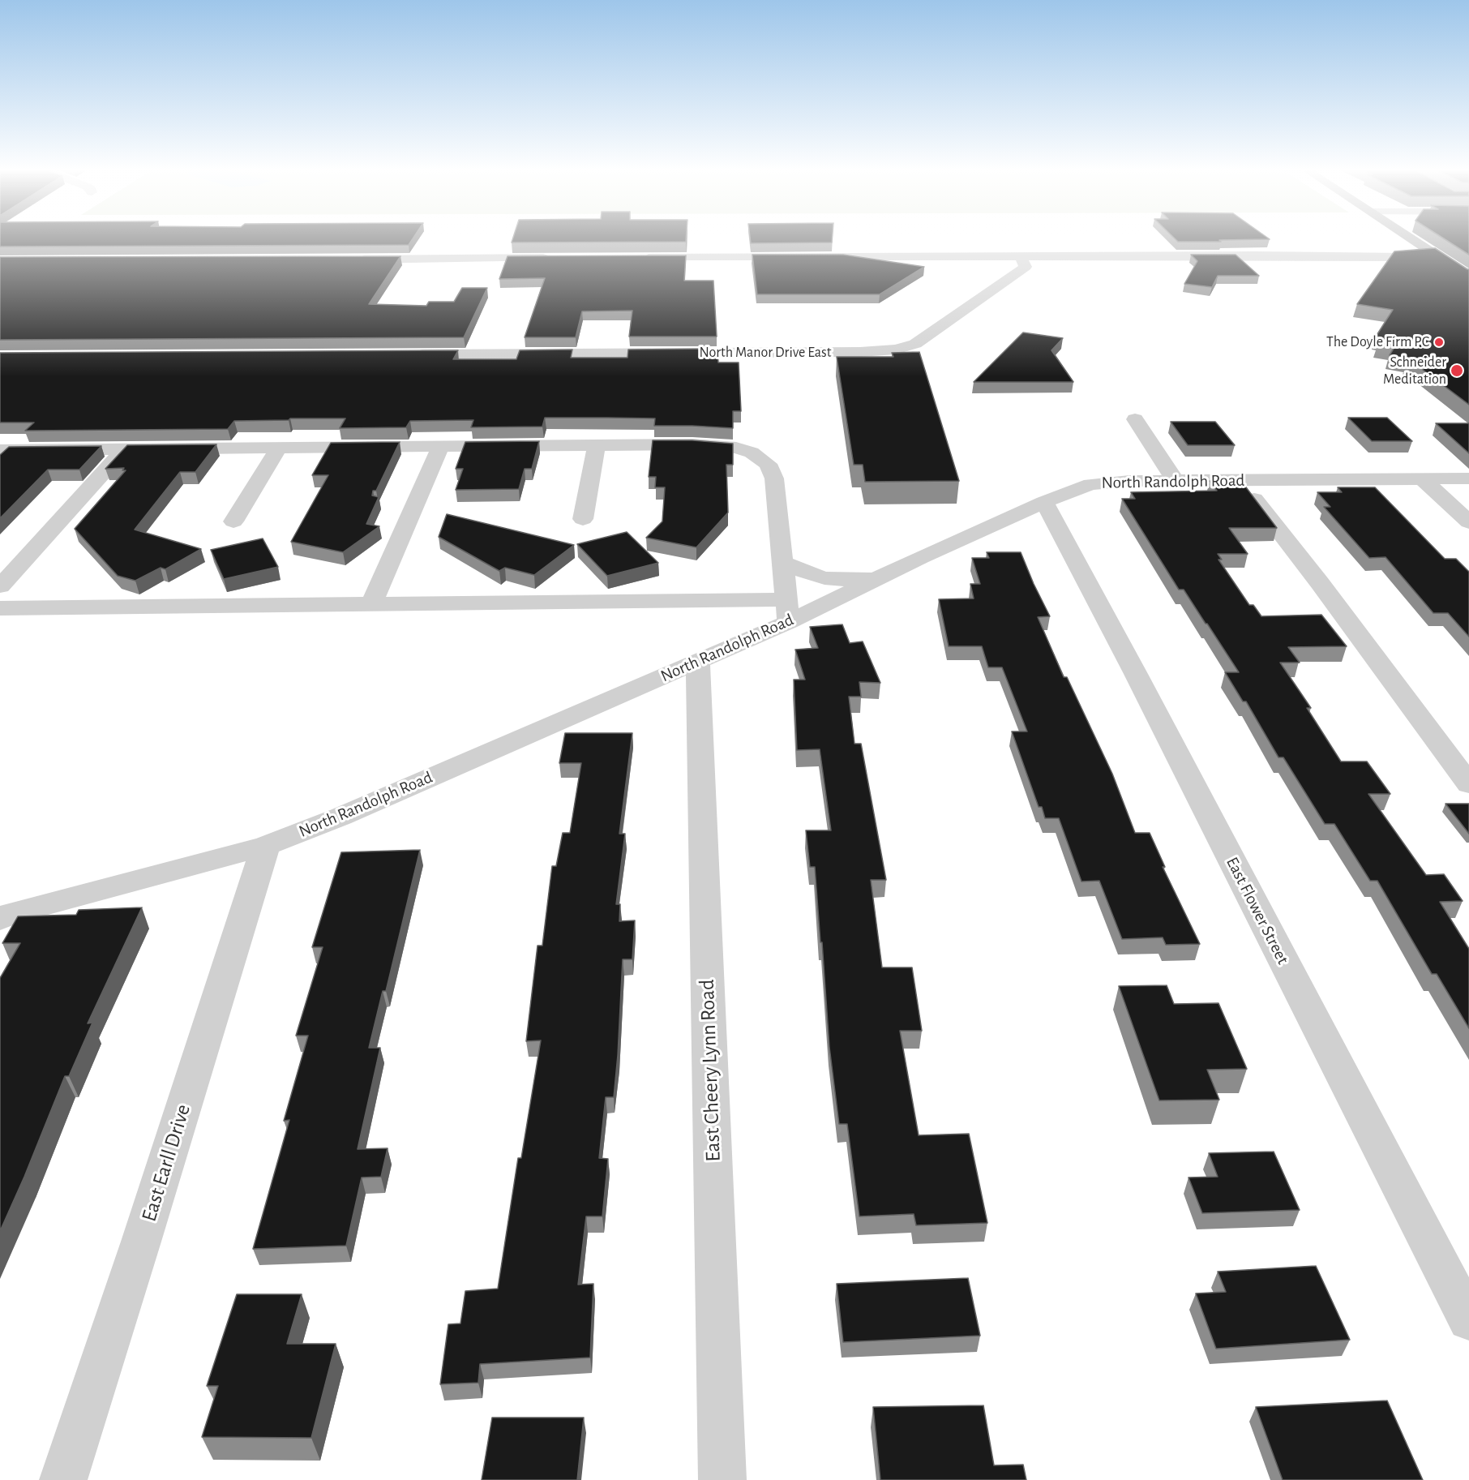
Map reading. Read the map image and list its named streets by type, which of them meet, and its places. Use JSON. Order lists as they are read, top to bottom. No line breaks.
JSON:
{"streets":{"street":["North Manor Drive East","North Randolph Road","East Flower Street","East Cheery Lynn Road","East Earll Drive"]},"crossings":[["North Randolph Road","East Flower Street"],["North Randolph Road","East Cheery Lynn Road"],["North Randolph Road","East Earll Drive"]],"places":["The Doyle Firm P.C","Schneider Meditation"]}
